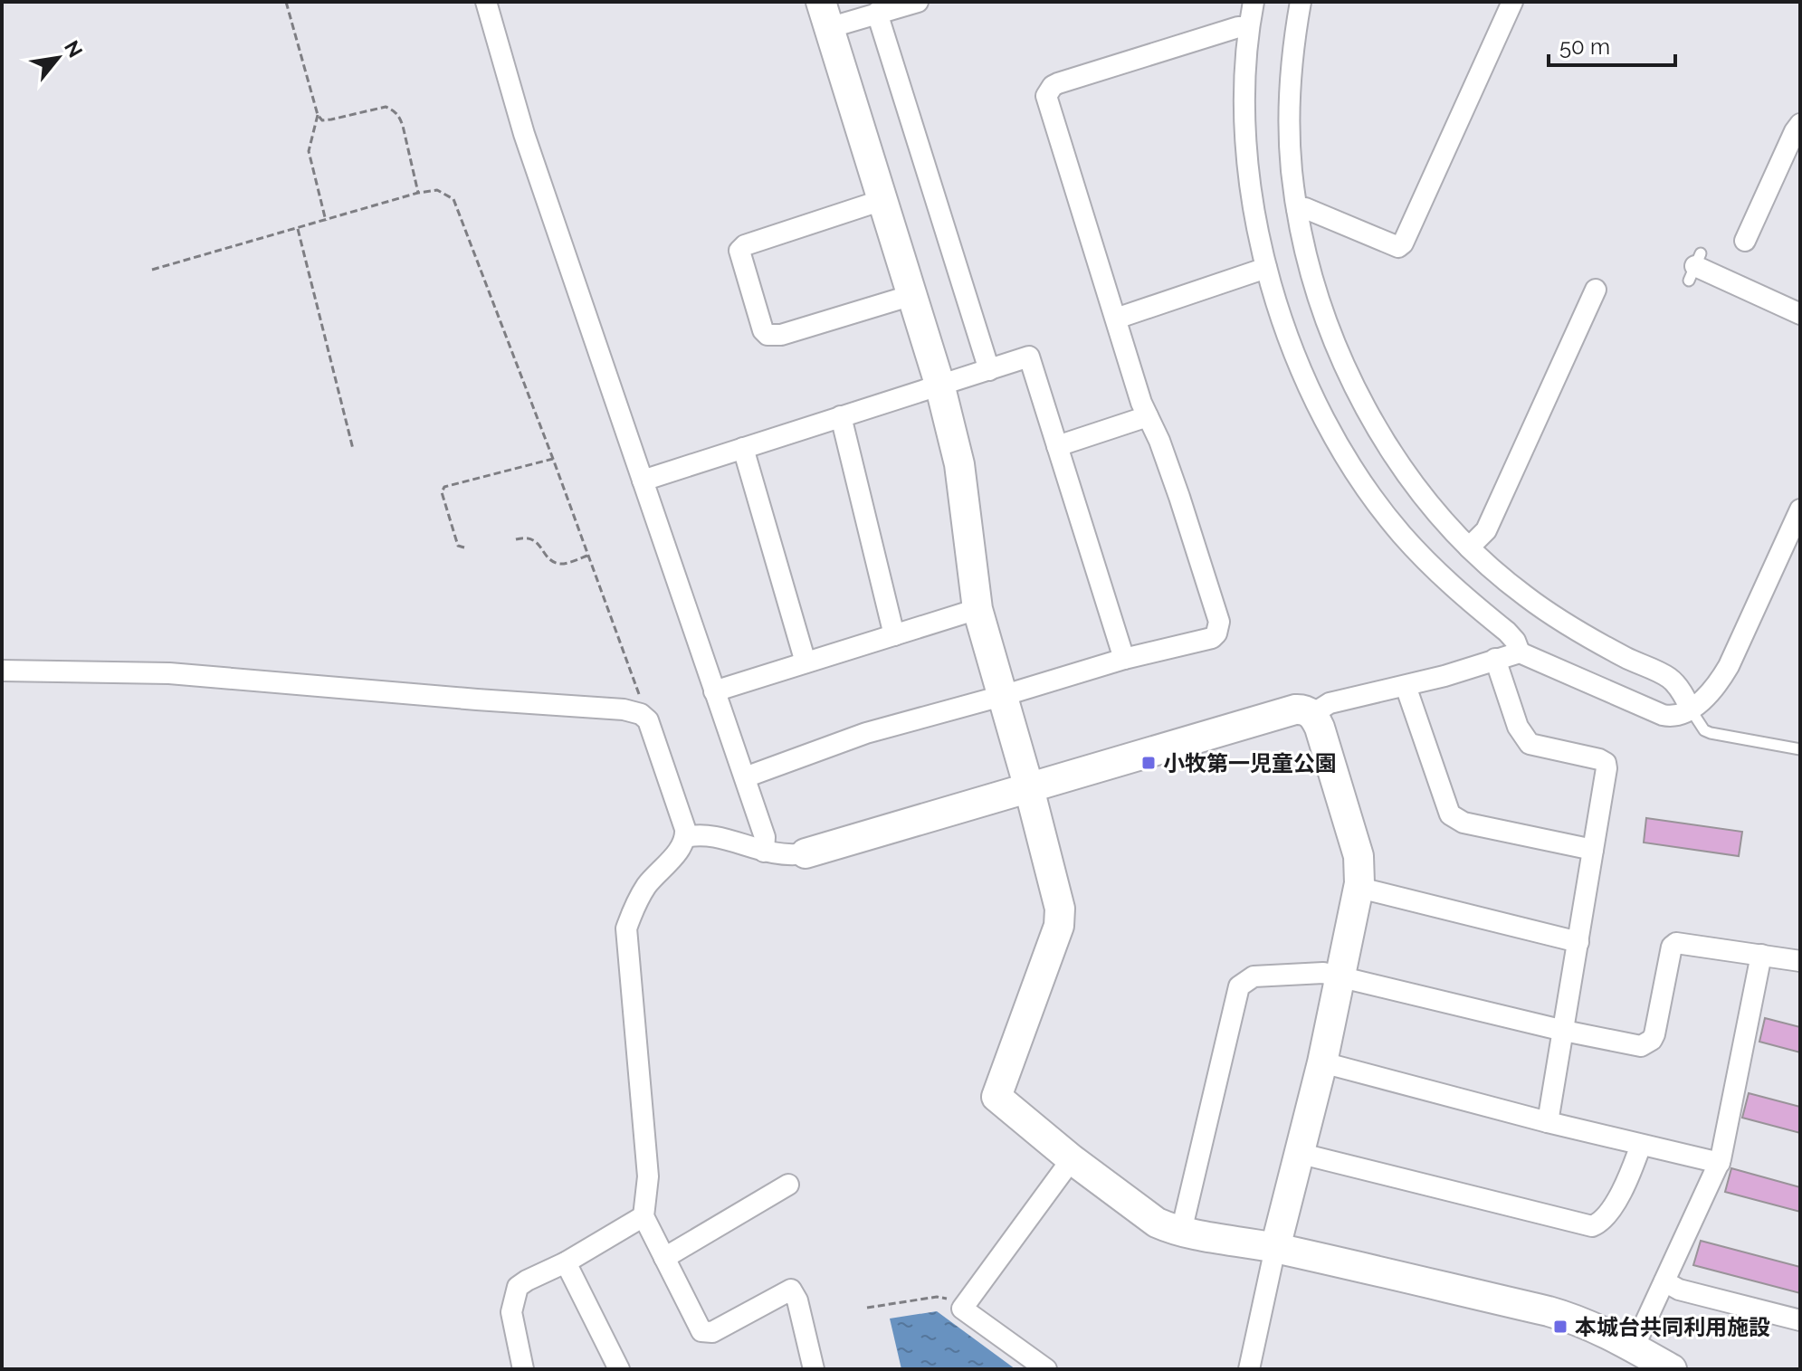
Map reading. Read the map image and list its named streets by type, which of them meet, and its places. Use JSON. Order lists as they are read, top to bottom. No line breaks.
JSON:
{"places":{"transit":["小牧第一児童公園","本城台共同利用施設"]},"scale_bar":"50 m","north":"top right"}
